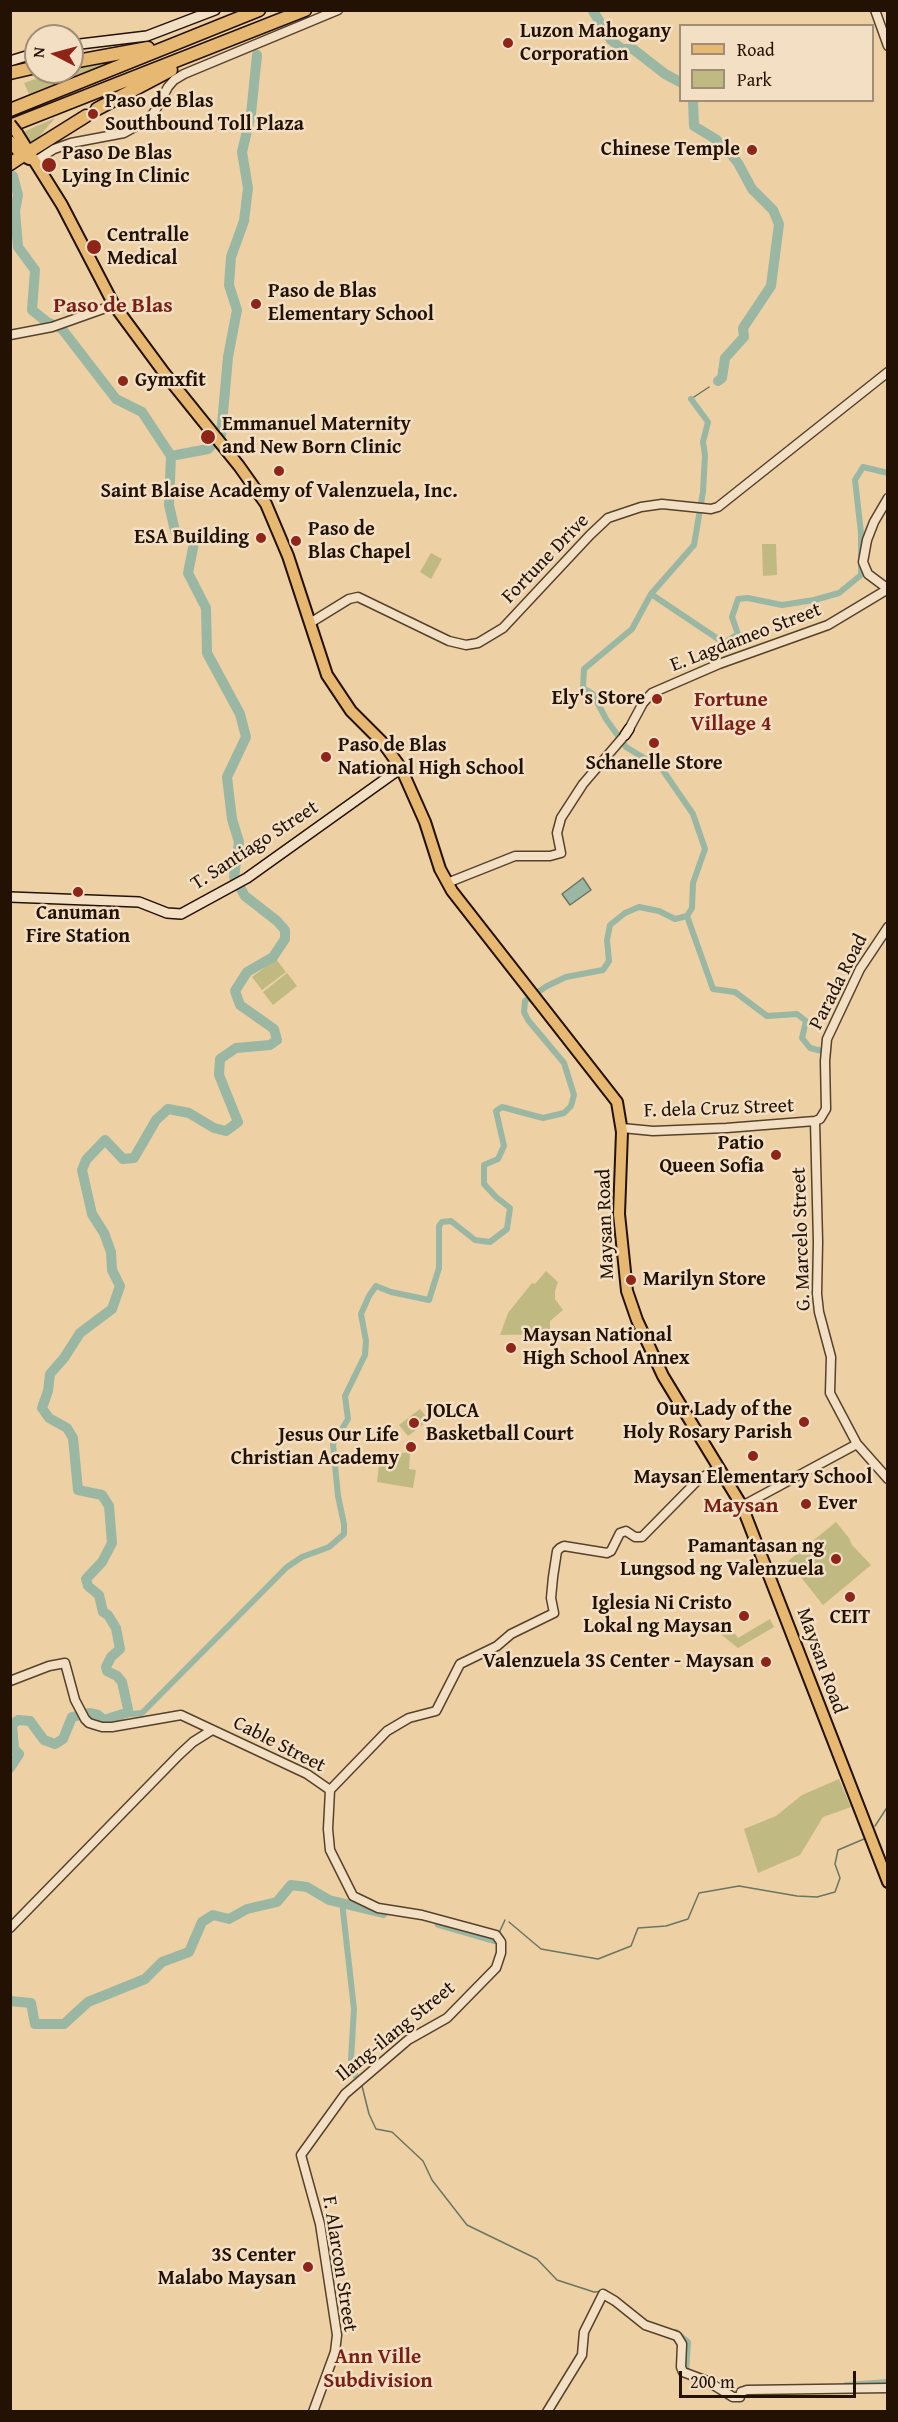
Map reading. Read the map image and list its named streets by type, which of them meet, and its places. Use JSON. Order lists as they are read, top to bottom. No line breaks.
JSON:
{"streets":{"main road":["T. Santiago Street","Maysan Road"],"street":["Fortune Drive","E. Lagdameo Street","Parada Road","F. dela Cruz Street","G. Marcelo Street","Cable Street","Ilang-ilang Street","F. Alarcon Street"]},"crossings":[["Fortune Drive","Maysan Road"],["E. Lagdameo Street","Maysan Road"],["T. Santiago Street","Maysan Road"],["Parada Road","F. dela Cruz Street"],["Parada Road","G. Marcelo Street"],["F. dela Cruz Street","Maysan Road"],["F. dela Cruz Street","G. Marcelo Street"],["Cable Street","Ilang-ilang Street"],["Ilang-ilang Street","F. Alarcon Street"]],"districts":["Paso de Blas","Fortune Village 4","Maysan","Ann Ville Subdivision"],"places":["Luzon Mahogany Corporation","Paso de Blas Southbound Toll Plaza","Chinese Temple","Paso De Blas Lying In Clinic","Centralle Medical","Paso de Blas Elementary School","Gymxfit","Emmanuel Maternity and New Born Clinic","Saint Blaise Academy of Valenzuela, Inc.","ESA Building","Paso de Blas Chapel","Ely's Store","Schanelle Store","Paso de Blas National High School","Canuman Fire Station","Patio Queen Sofia","Marilyn Store","Maysan National High School Annex","Our Lady of the Holy Rosary Parish","JOLCA Basketball Court","Jesus Our Life Christian Academy","Maysan Elementary School","Ever","Pamantasan ng Lungsod ng Valenzuela","CEIT","Iglesia Ni Cristo Lokal ng Maysan","Valenzuela 3S Center - Maysan","3S Center Malabo Maysan"],"legend":["Road","Park"],"scale_bar":"200 m","north":"left"}
